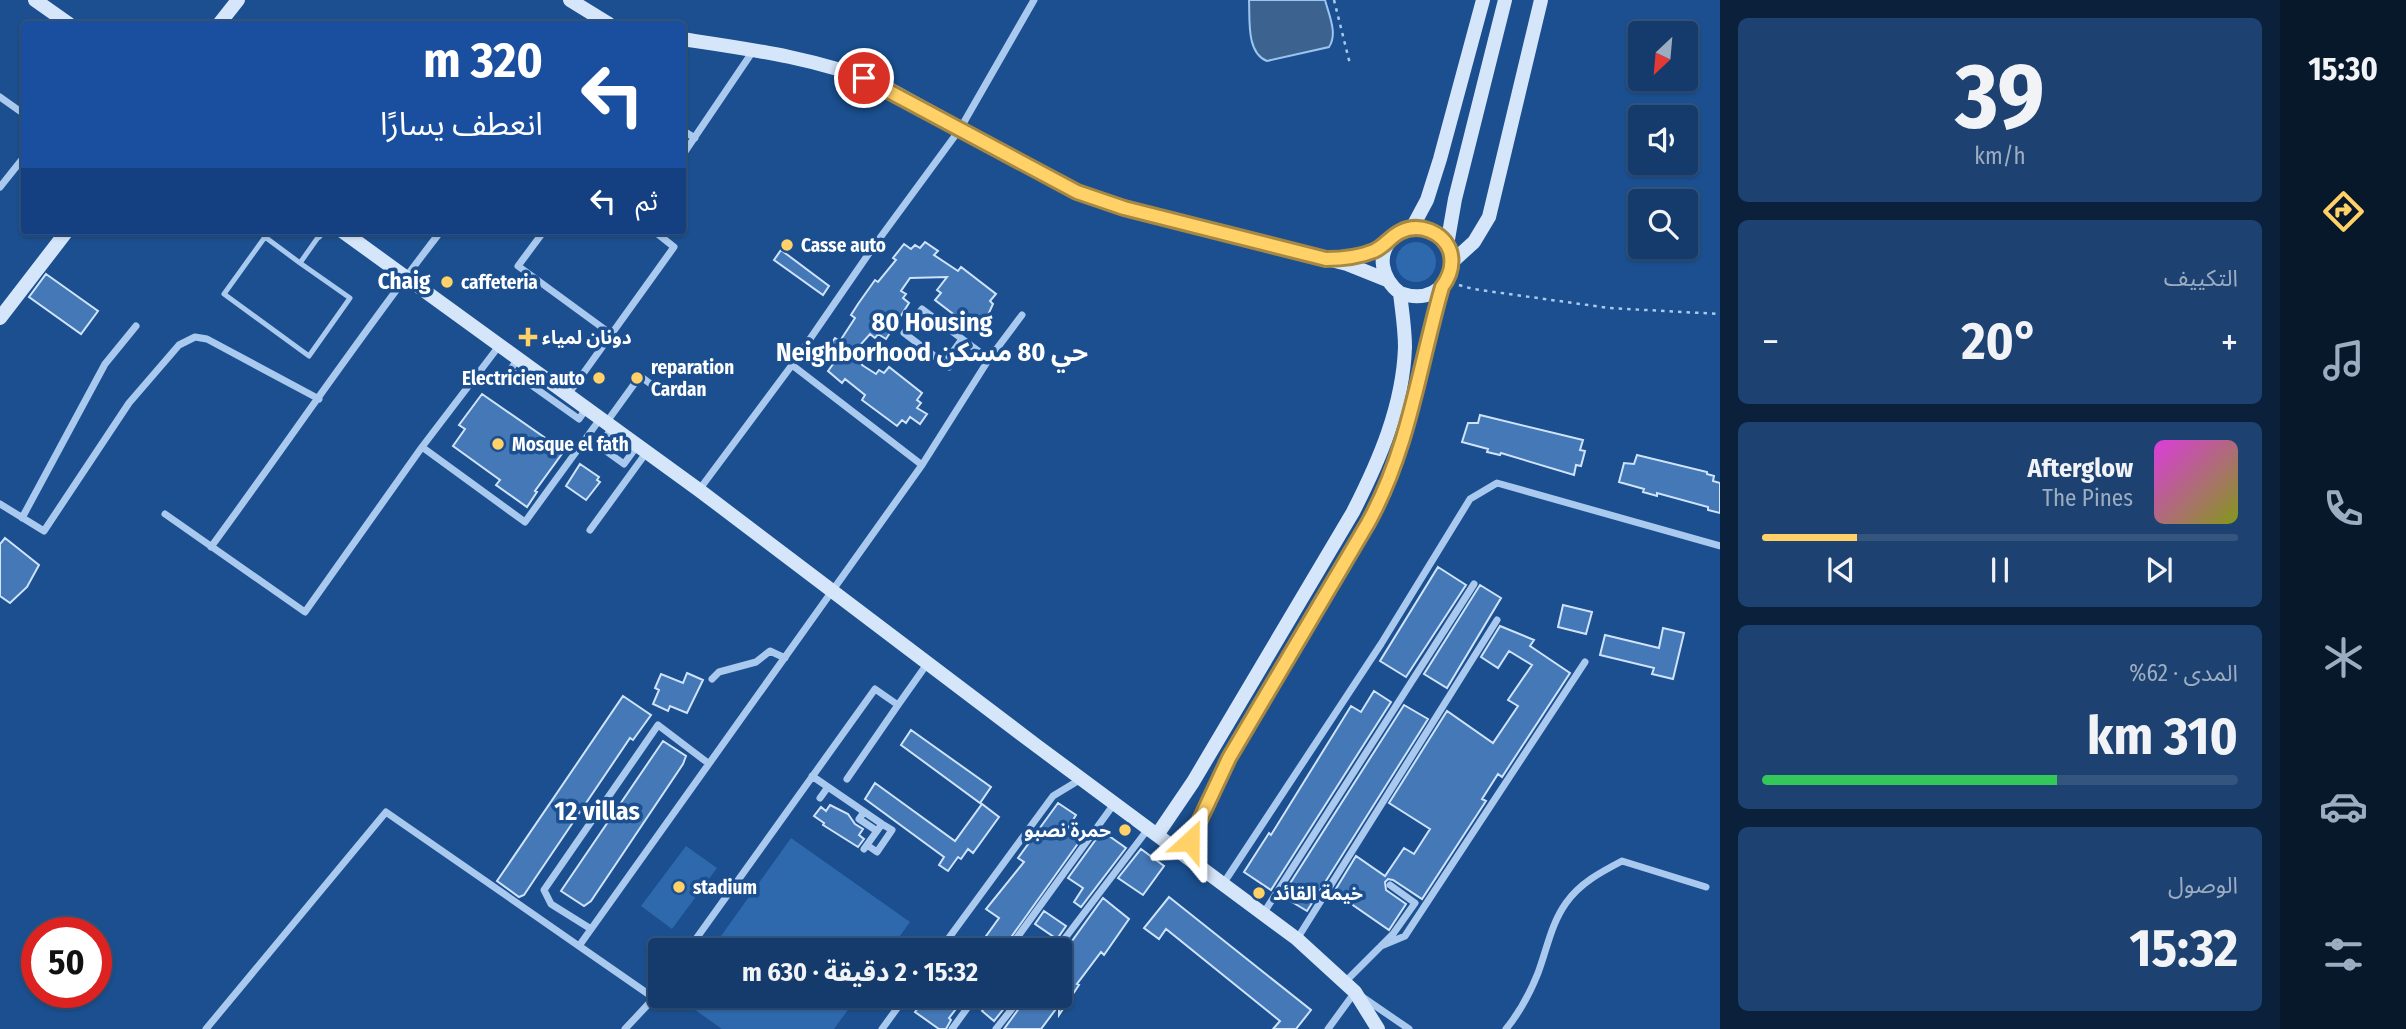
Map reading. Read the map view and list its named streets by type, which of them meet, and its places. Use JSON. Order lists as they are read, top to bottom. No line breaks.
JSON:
{"districts":["Chaig","80 Housing Neighborhood حي 80 مسكن","12 villas"],"places":{"other":["Casse auto","caffeteria","Electricien auto","reparation Cardan","Mosque el fath","حمرة نصبو","stadium","خيمة القائد"],"health":["دونان لمياء"]},"north":"bottom left","page":{"tabs":"15:30","tile":[["39","km/h"],"التكييف",["المدى · 62%","310 km"],["الوصول","15:32"]],"turn":["320 m","انعطف يسارًا"],"then":"ثم","heat":["−","20°","+"],"song":["Afterglow","The Pines"],"limit":"50","trip":"15:32 · 2 دقيقة · 630 m"}}
